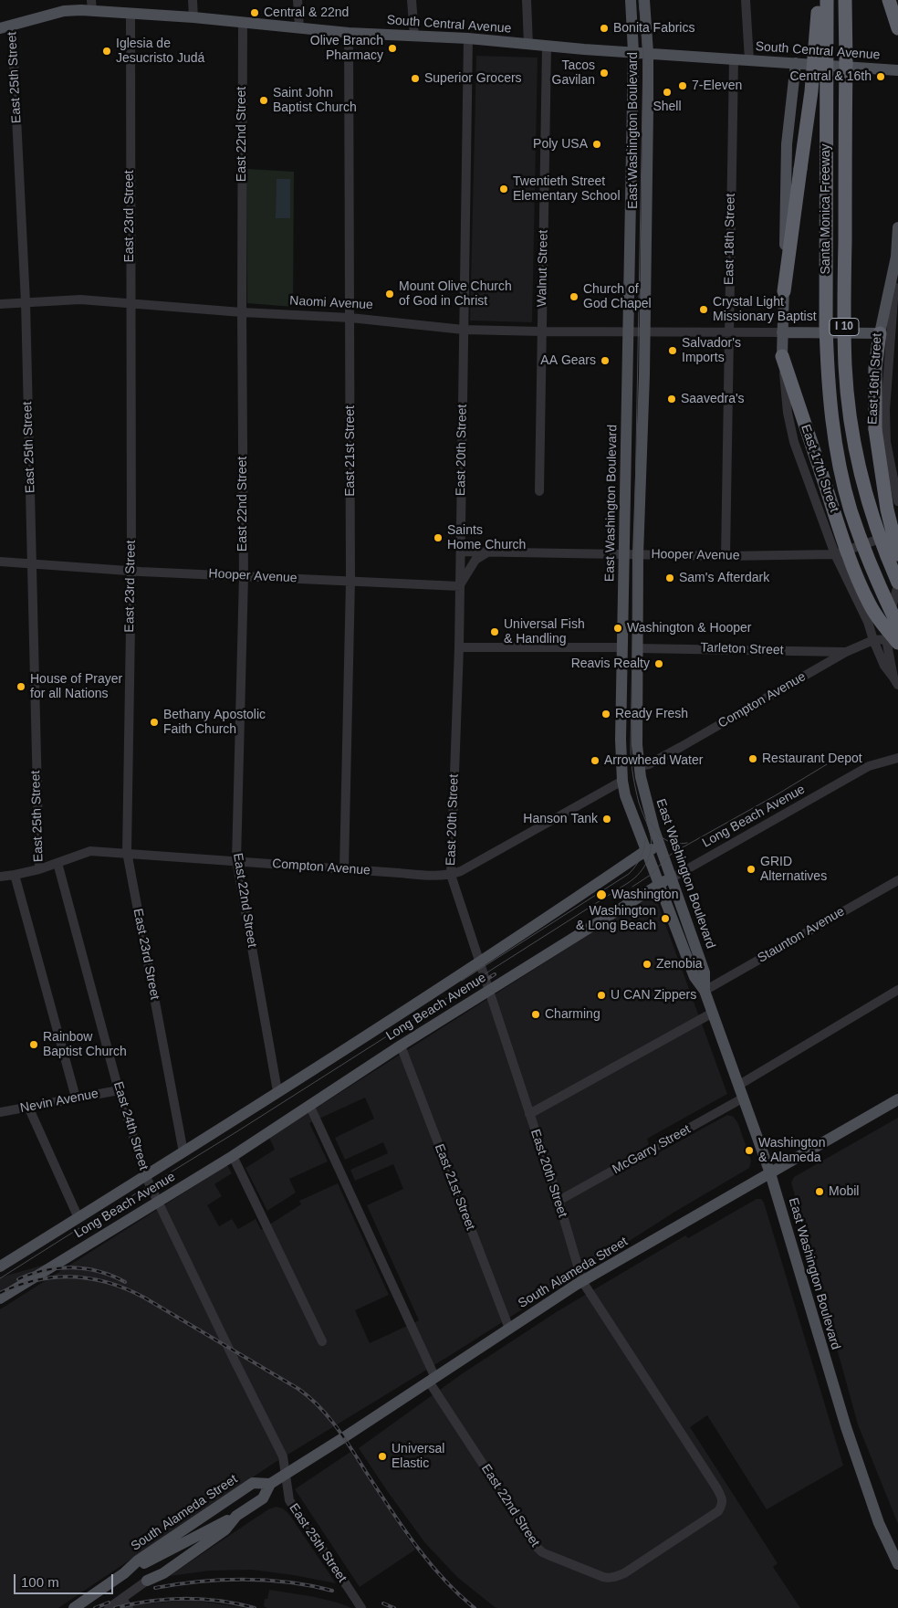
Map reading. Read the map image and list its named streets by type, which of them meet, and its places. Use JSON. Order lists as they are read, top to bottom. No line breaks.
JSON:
{"streets":{"highway":["Santa Monica Freeway","I 10"],"main road":["South Central Avenue","East Washington Boulevard","Naomi Avenue","East 16th Street","East 17th Street","Long Beach Avenue","South Alameda Street"],"street":["East 25th Street","East 22nd Street","East 23rd Street","East 18th Street","Walnut Street","East 20th Street","East 21st Street","Hooper Avenue","Tarleton Street","Compton Avenue","Staunton Avenue","Nevin Avenue","East 24th Street","McGarry Street"]},"crossings":[["South Central Avenue","East 25th Street"],["South Central Avenue","East Washington Boulevard"],["South Central Avenue","East 22nd Street"],["South Central Avenue","East 23rd Street"],["South Central Avenue","East 18th Street"],["South Central Avenue","Walnut Street"],["South Central Avenue","East 20th Street"],["South Central Avenue","East 21st Street"],["South Central Avenue","East 17th Street"],["East 25th Street","Naomi Avenue"],["East 25th Street","Hooper Avenue"],["East 25th Street","Compton Avenue"],["East 25th Street","East 24th Street"],["East 25th Street","South Alameda Street"],["East Washington Boulevard","Naomi Avenue"],["East Washington Boulevard","Hooper Avenue"],["East Washington Boulevard","Tarleton Street"],["East Washington Boulevard","Compton Avenue"],["East Washington Boulevard","Long Beach Avenue"],["East Washington Boulevard","Staunton Avenue"],["East Washington Boulevard","McGarry Street"],["East Washington Boulevard","South Alameda Street"],["East 22nd Street","Naomi Avenue"],["East 22nd Street","East 20th Street"],["East 22nd Street","Hooper Avenue"],["East 22nd Street","Compton Avenue"],["East 22nd Street","Long Beach Avenue"],["East 22nd Street","South Alameda Street"],["East 23rd Street","Naomi Avenue"],["East 23rd Street","Hooper Avenue"],["East 23rd Street","Compton Avenue"],["East 23rd Street","Long Beach Avenue"],["East 18th Street","Naomi Avenue"],["East 18th Street","Hooper Avenue"],["Walnut Street","Naomi Avenue"],["Naomi Avenue","East 16th Street"],["Naomi Avenue","East 20th Street"],["Naomi Avenue","East 21st Street"],["Naomi Avenue","East 17th Street"],["East 20th Street","Hooper Avenue"],["East 20th Street","Compton Avenue"],["East 20th Street","Long Beach Avenue"],["East 20th Street","McGarry Street"],["East 20th Street","South Alameda Street"],["East 21st Street","Hooper Avenue"],["East 21st Street","Compton Avenue"],["East 21st Street","Long Beach Avenue"],["East 21st Street","South Alameda Street"],["East 17th Street","Hooper Avenue"],["East 17th Street","Compton Avenue"],["Tarleton Street","Compton Avenue"],["Compton Avenue","East 24th Street"],["Long Beach Avenue","East 24th Street"],["Nevin Avenue","East 24th Street"],["East 24th Street","South Alameda Street"]],"places":["Central & 22nd","Bonita Fabrics","Olive Branch Pharmacy","Iglesia de Jesucristo Judá","Tacos Gavilan","Central & 16th","Superior Grocers","7-Eleven","Shell","Saint John Baptist Church","Poly USA","Twentieth Street Elementary School","Mount Olive Church of God in Christ","Church of God Chapel","Crystal Light Missionary Baptist","Salvador's Imports","AA Gears","Saavedra's","Saints Home Church","Sam's Afterdark","Washington & Hooper","Universal Fish & Handling","Reavis Realty","House of Prayer for all Nations","Ready Fresh","Bethany Apostolic Faith Church","Restaurant Depot","Arrowhead Water","Hanson Tank","GRID Alternatives","Washington","Washington & Long Beach","Zenobia","U CAN Zippers","Charming","Rainbow Baptist Church","Washington & Alameda","Mobil","Universal Elastic"],"scale_bar":"100 m"}
